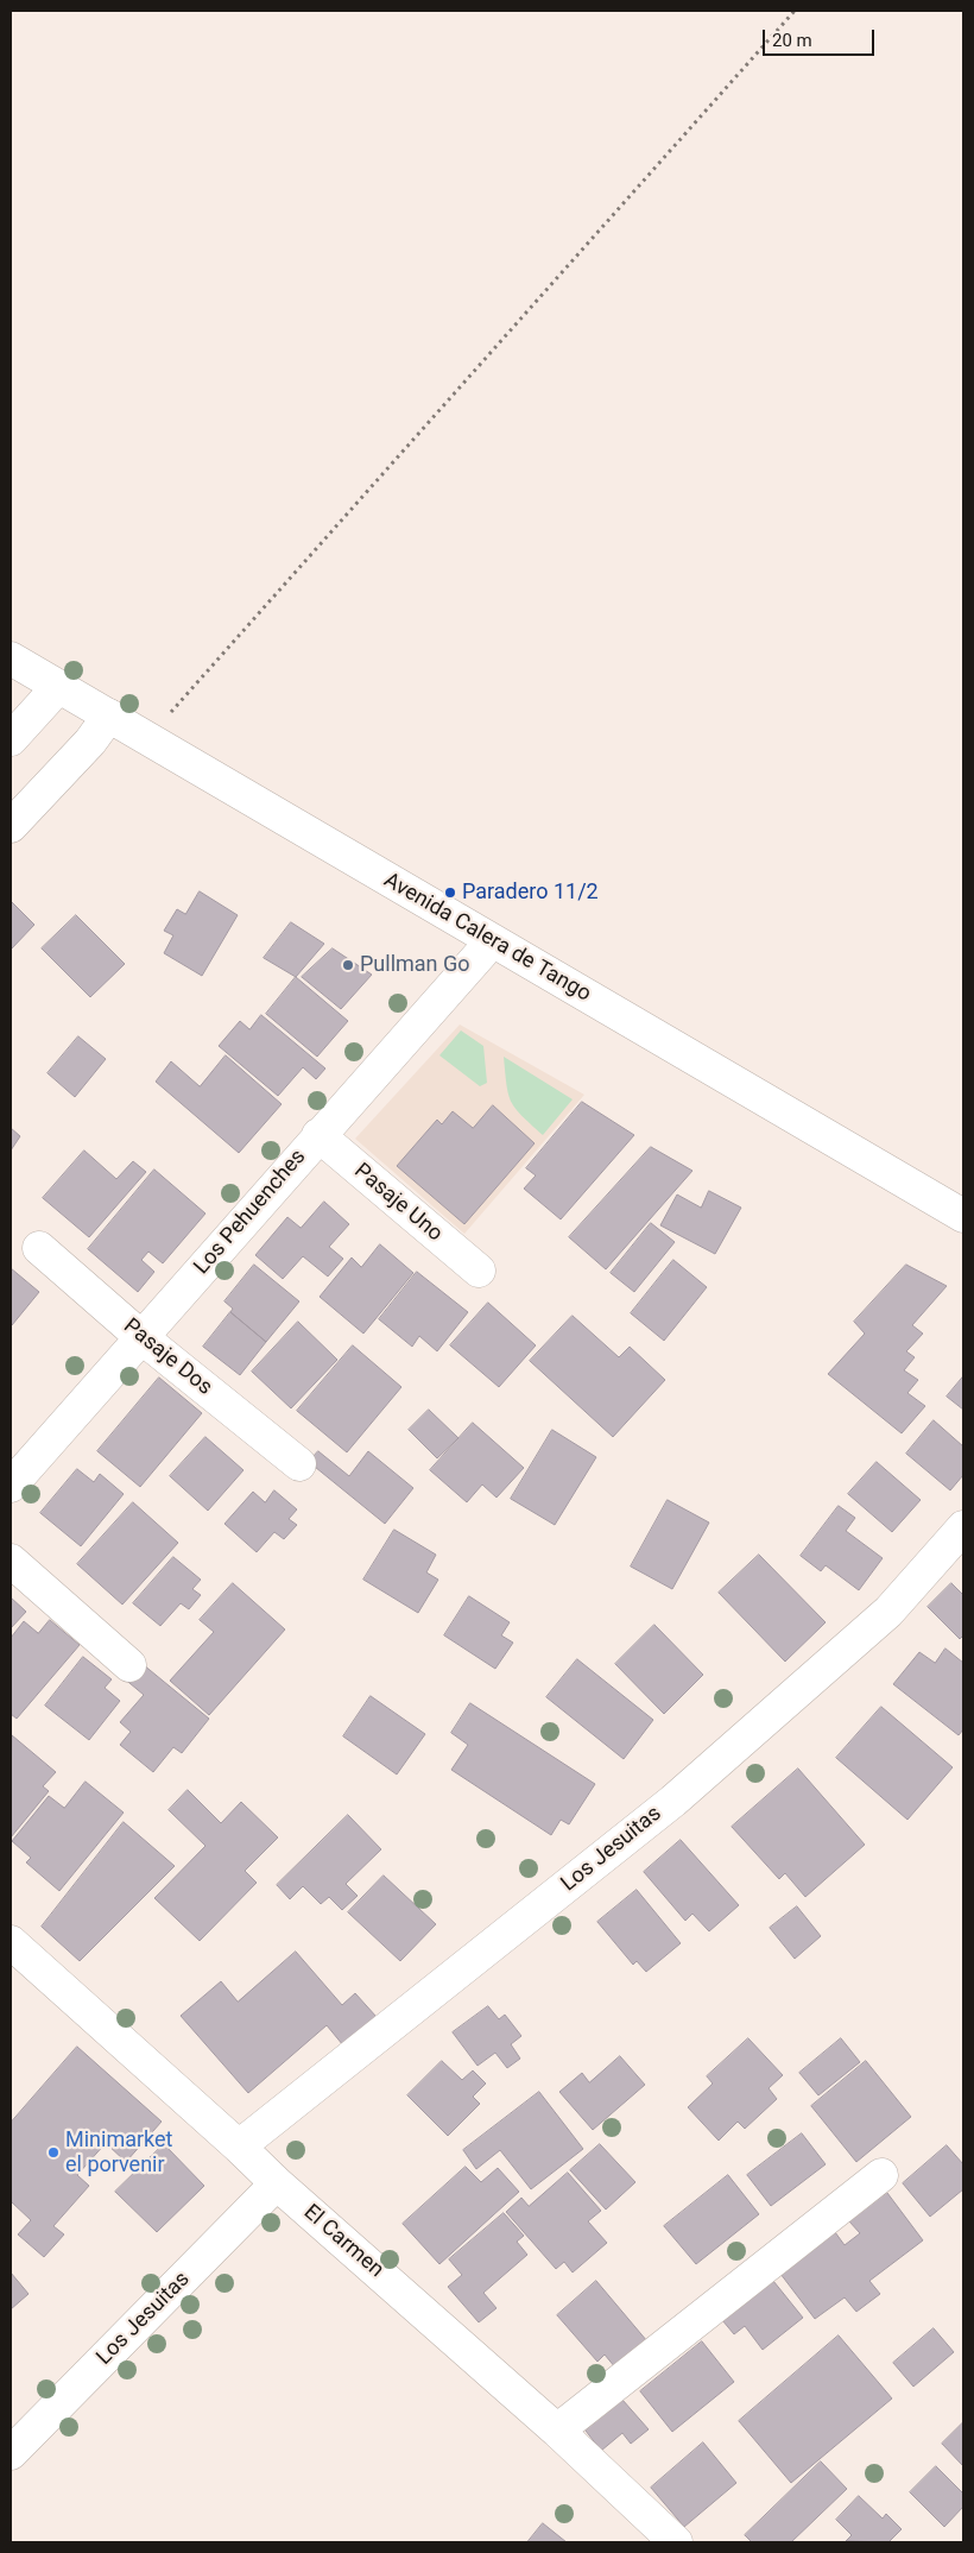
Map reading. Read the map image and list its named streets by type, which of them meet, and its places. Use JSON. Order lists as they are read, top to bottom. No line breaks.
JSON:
{"streets":{"street":["Avenida Calera de Tango","Pasaje Uno","Los Pehuenches","Pasaje Dos","Los Jesuitas","El Carmen"]},"crossings":[["Avenida Calera de Tango","Los Pehuenches"],["Pasaje Uno","Los Pehuenches"],["Los Pehuenches","Pasaje Dos"],["Los Jesuitas","El Carmen"]],"places":["Paradero 11/2","Pullman Go","Minimarket el porvenir"],"scale_bar":"20 m"}
